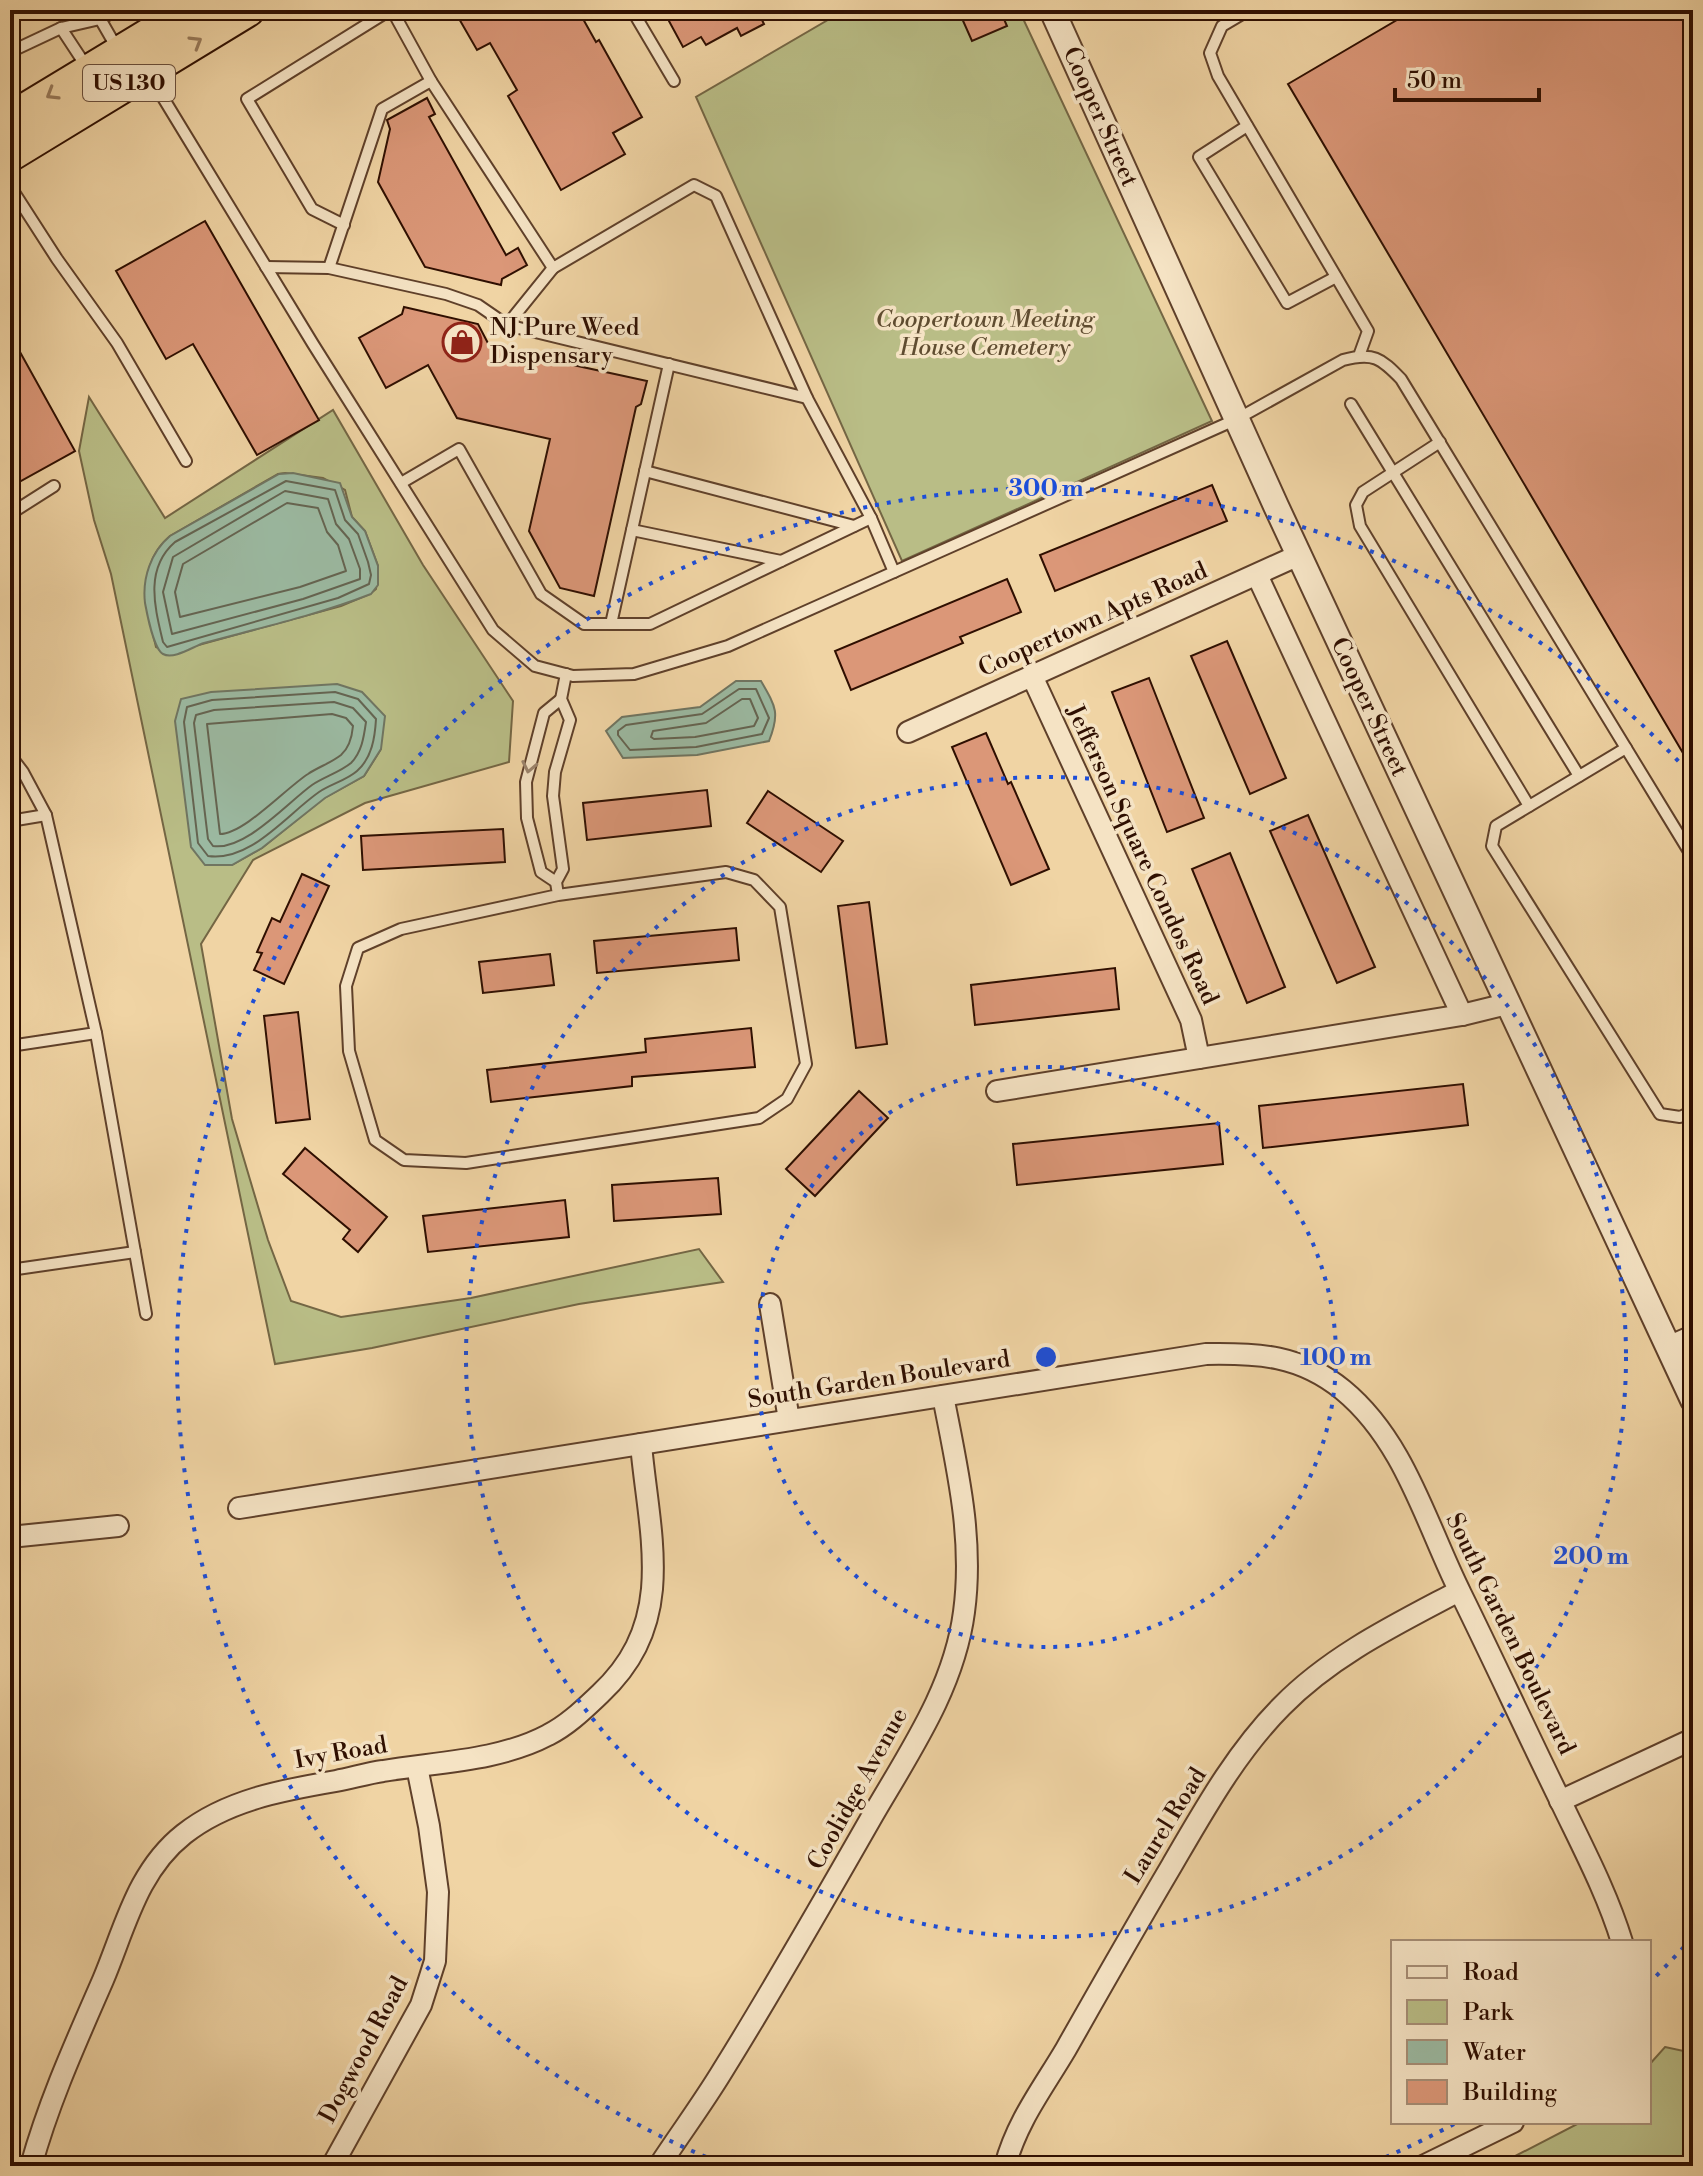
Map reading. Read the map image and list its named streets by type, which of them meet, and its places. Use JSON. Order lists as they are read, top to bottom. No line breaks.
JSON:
{"streets":{"highway":["US 130"],"street":["Cooper Street","Coopertown Apts Road","Jefferson Square Condos Road","South Garden Boulevard","Ivy Road","Coolidge Avenue","Laurel Road","Dogwood Road"]},"crossings":[["Cooper Street","Coopertown Apts Road"],["Coopertown Apts Road","Jefferson Square Condos Road"],["South Garden Boulevard","Ivy Road"],["South Garden Boulevard","Coolidge Avenue"],["South Garden Boulevard","Laurel Road"],["Ivy Road","Dogwood Road"]],"parks":["Coopertown Meeting House Cemetery"],"places":{"shop":["NJ Pure Weed Dispensary"]},"legend":["Road","Park","Water","Building"],"scale_bar":"50 m","rings":["300 m","100 m","200 m"]}
